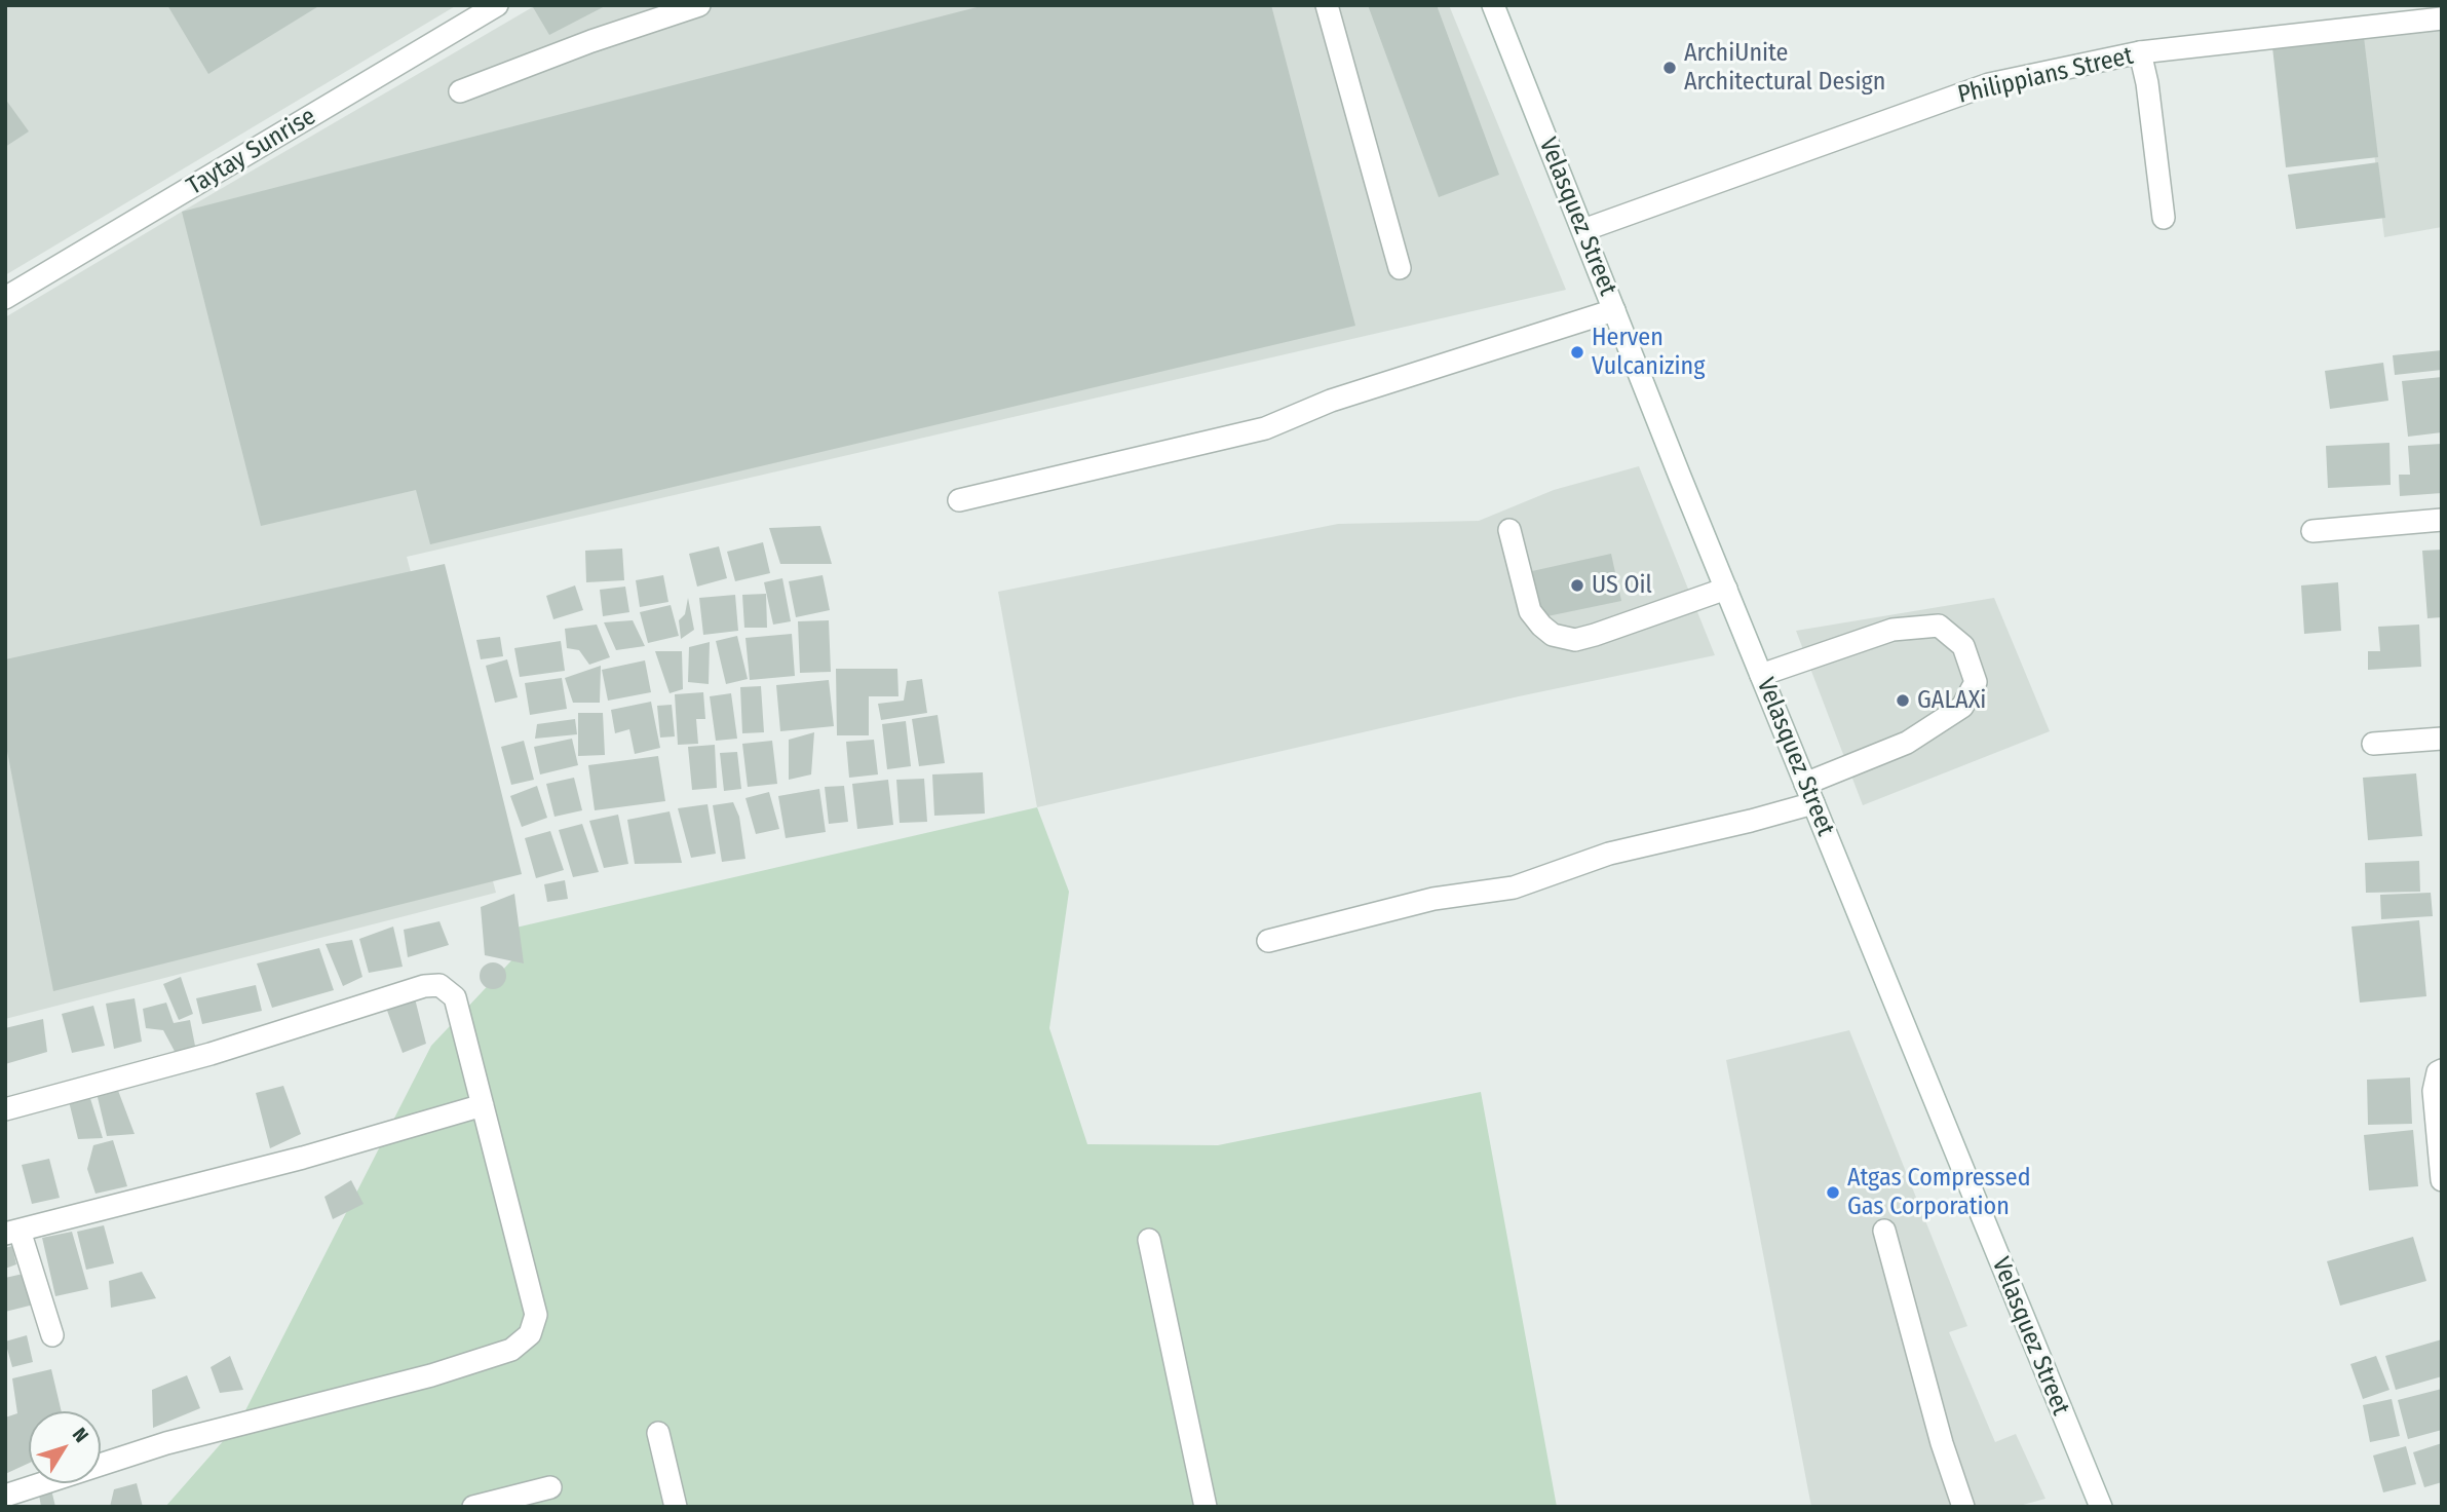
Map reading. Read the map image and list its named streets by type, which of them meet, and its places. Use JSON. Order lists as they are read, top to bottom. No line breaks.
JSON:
{"streets":{"street":["Philippians Street","Taytay Sunrise","Velasquez Street"]},"crossings":[["Philippians Street","Velasquez Street"]],"places":["ArchiUnite Architectural Design","Herven Vulcanizing","US Oil","GALAXi","Atgas Compressed Gas Corporation"],"north":"top right"}
